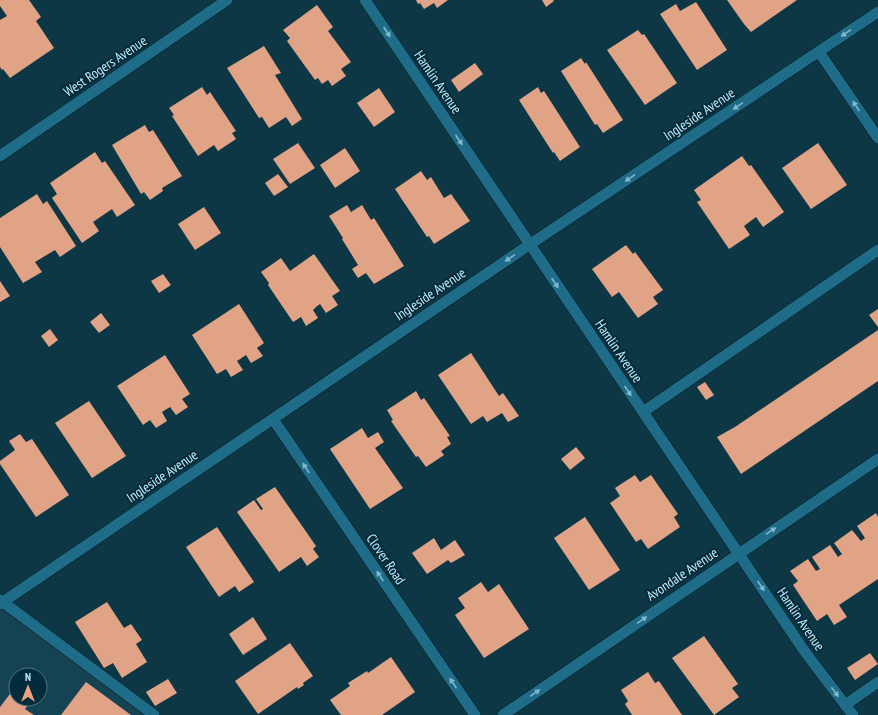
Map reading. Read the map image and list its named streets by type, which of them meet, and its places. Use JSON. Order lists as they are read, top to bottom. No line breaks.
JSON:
{"streets":{"street":["West Rogers Avenue","Hamlin Avenue","Ingleside Avenue","Clover Road","Avondale Avenue"]},"crossings":[["Hamlin Avenue","Ingleside Avenue"],["Hamlin Avenue","Avondale Avenue"],["Ingleside Avenue","Clover Road"]],"one_way":["Hamlin Avenue","Ingleside Avenue","Clover Road","Avondale Avenue"],"north":"top"}
